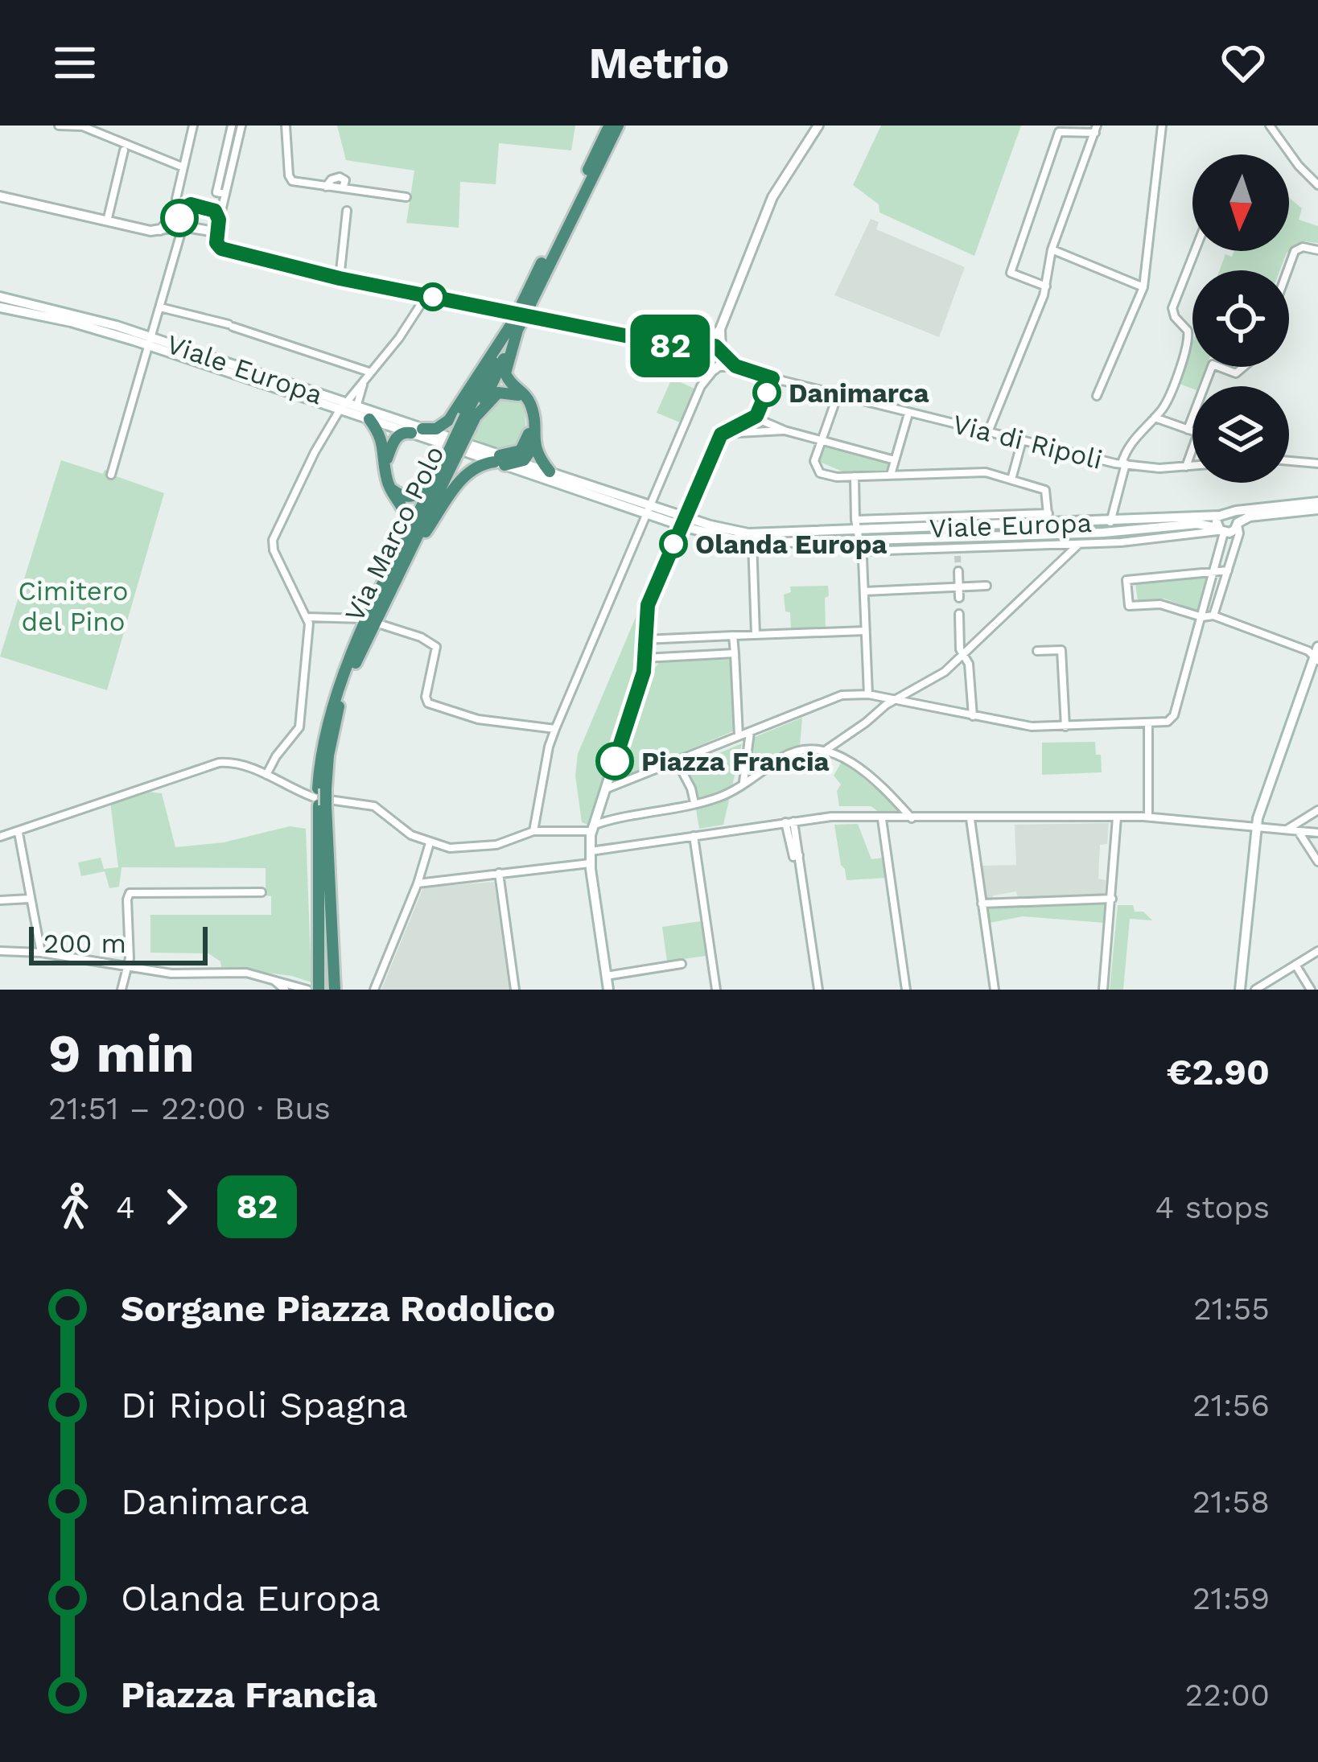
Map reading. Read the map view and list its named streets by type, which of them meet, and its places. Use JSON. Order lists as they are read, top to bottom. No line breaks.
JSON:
{"streets":{"highway":["Via Marco Polo"],"main road":["Viale Europa","Via di Ripoli"]},"parks":["Cimitero del Pino"],"places":["Danimarca","Olanda Europa","Piazza Francia"],"lines":["bus line 82"],"scale_bar":"200 m","north":"bottom","page":{"header":"Metrio","on_map":"82","scale":"200 m","heading":["9 min","21:51 – 22:00 · Bus","€2.90"],"legs":["4","82","4 stops"],"list":[{"name":"Sorgane Piazza Rodolico","value":"21:55"},{"name":"Di Ripoli Spagna","value":"21:56"},{"name":"Danimarca","value":"21:58"},{"name":"Olanda Europa","value":"21:59"},{"name":"Piazza Francia","value":"22:00"}]}}
